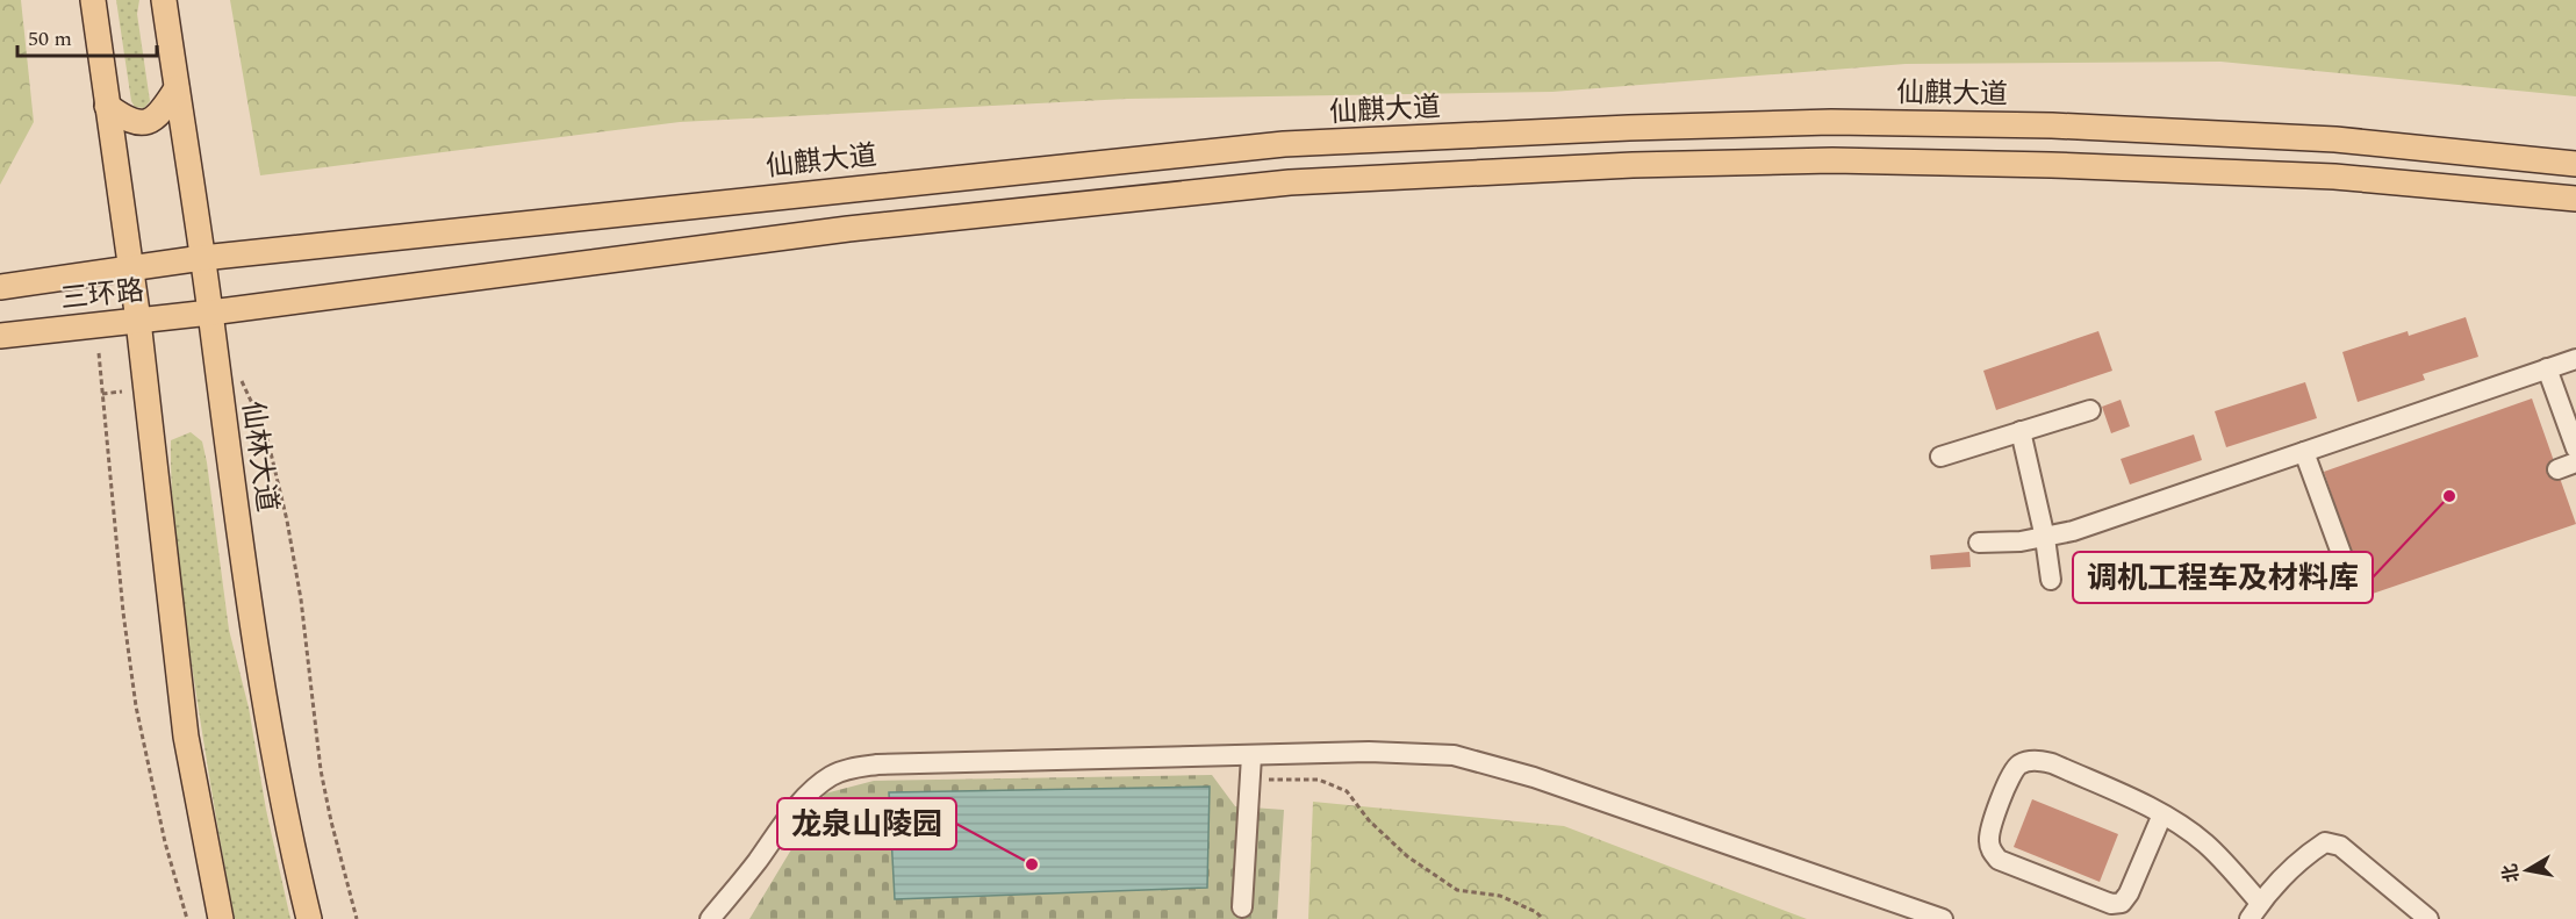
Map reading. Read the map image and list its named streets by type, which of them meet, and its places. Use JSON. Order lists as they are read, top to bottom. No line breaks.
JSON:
{"streets":{"main road":["仙麒大道","三环路","仙林大道"]},"crossings":[["仙麒大道","三环路"],["仙麒大道","仙林大道"],["三环路","仙林大道"]],"places":["调机工程车及材料库","龙泉山陵园"],"scale_bar":"50 m","north":"left"}
